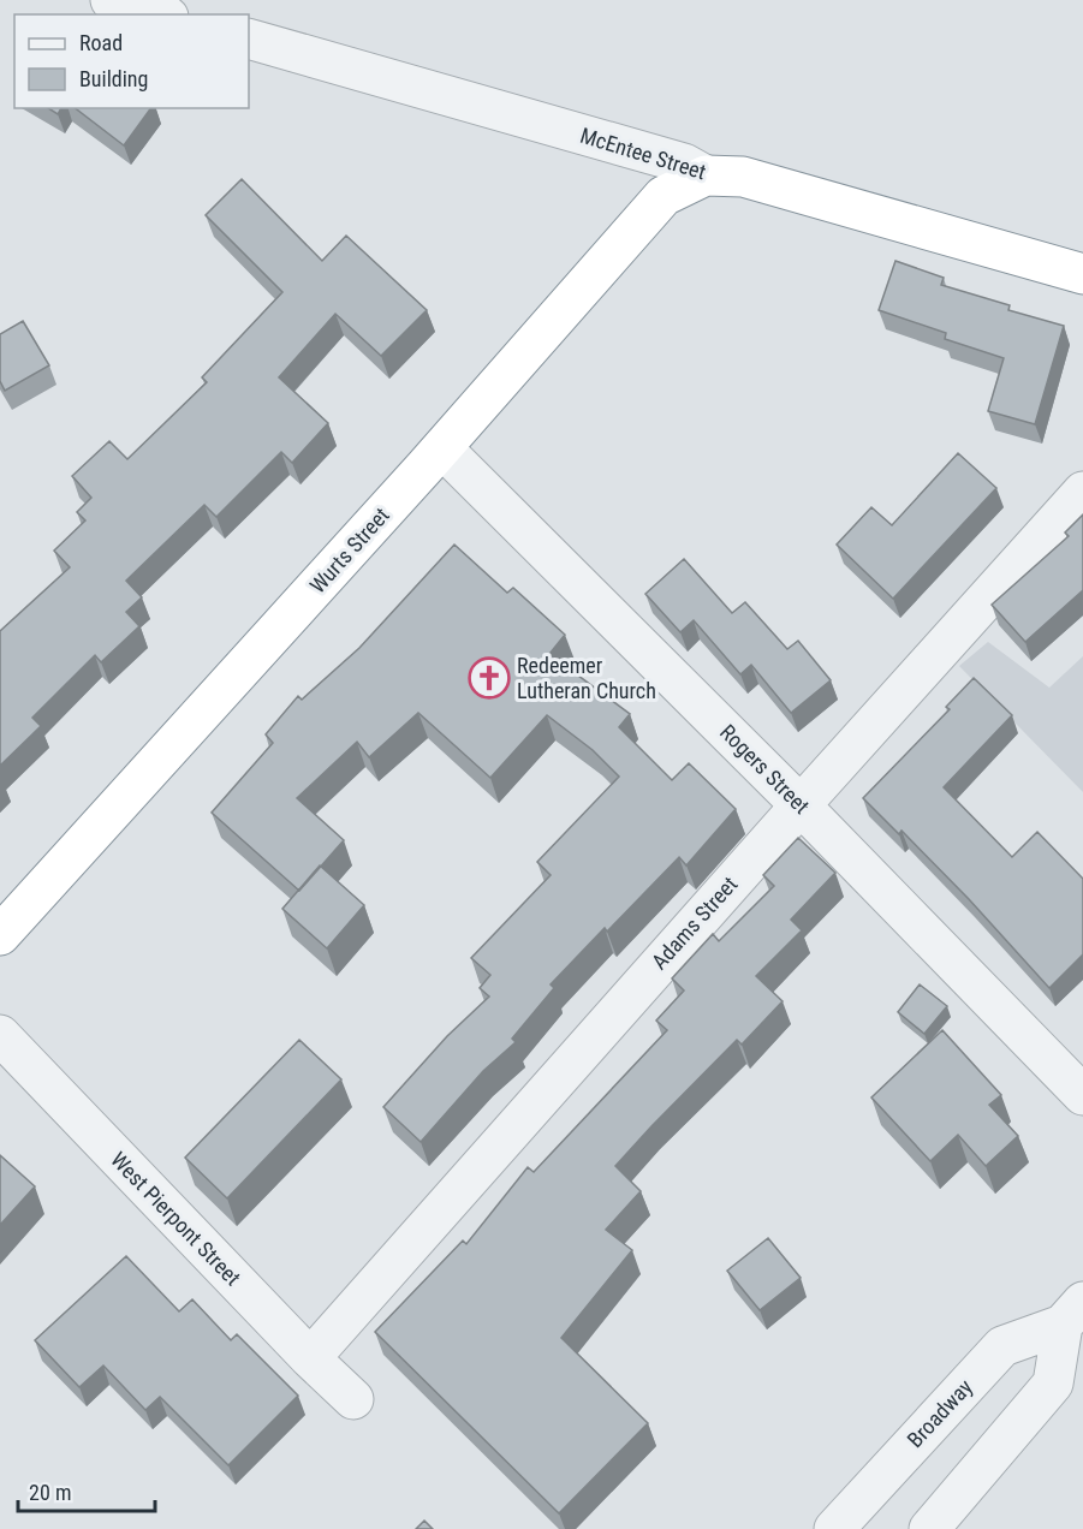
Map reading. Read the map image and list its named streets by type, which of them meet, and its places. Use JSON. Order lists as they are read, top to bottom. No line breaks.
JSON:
{"streets":{"highway":["McEntee Street","Wurts Street"],"street":["Rogers Street","Adams Street","West Pierpont Street","Broadway"]},"crossings":[["McEntee Street","Wurts Street"],["Wurts Street","Rogers Street"],["Rogers Street","Adams Street"],["Adams Street","West Pierpont Street"]],"places":{"church":["Redeemer Lutheran Church"]},"legend":["Road","Building"],"scale_bar":"20 m"}
